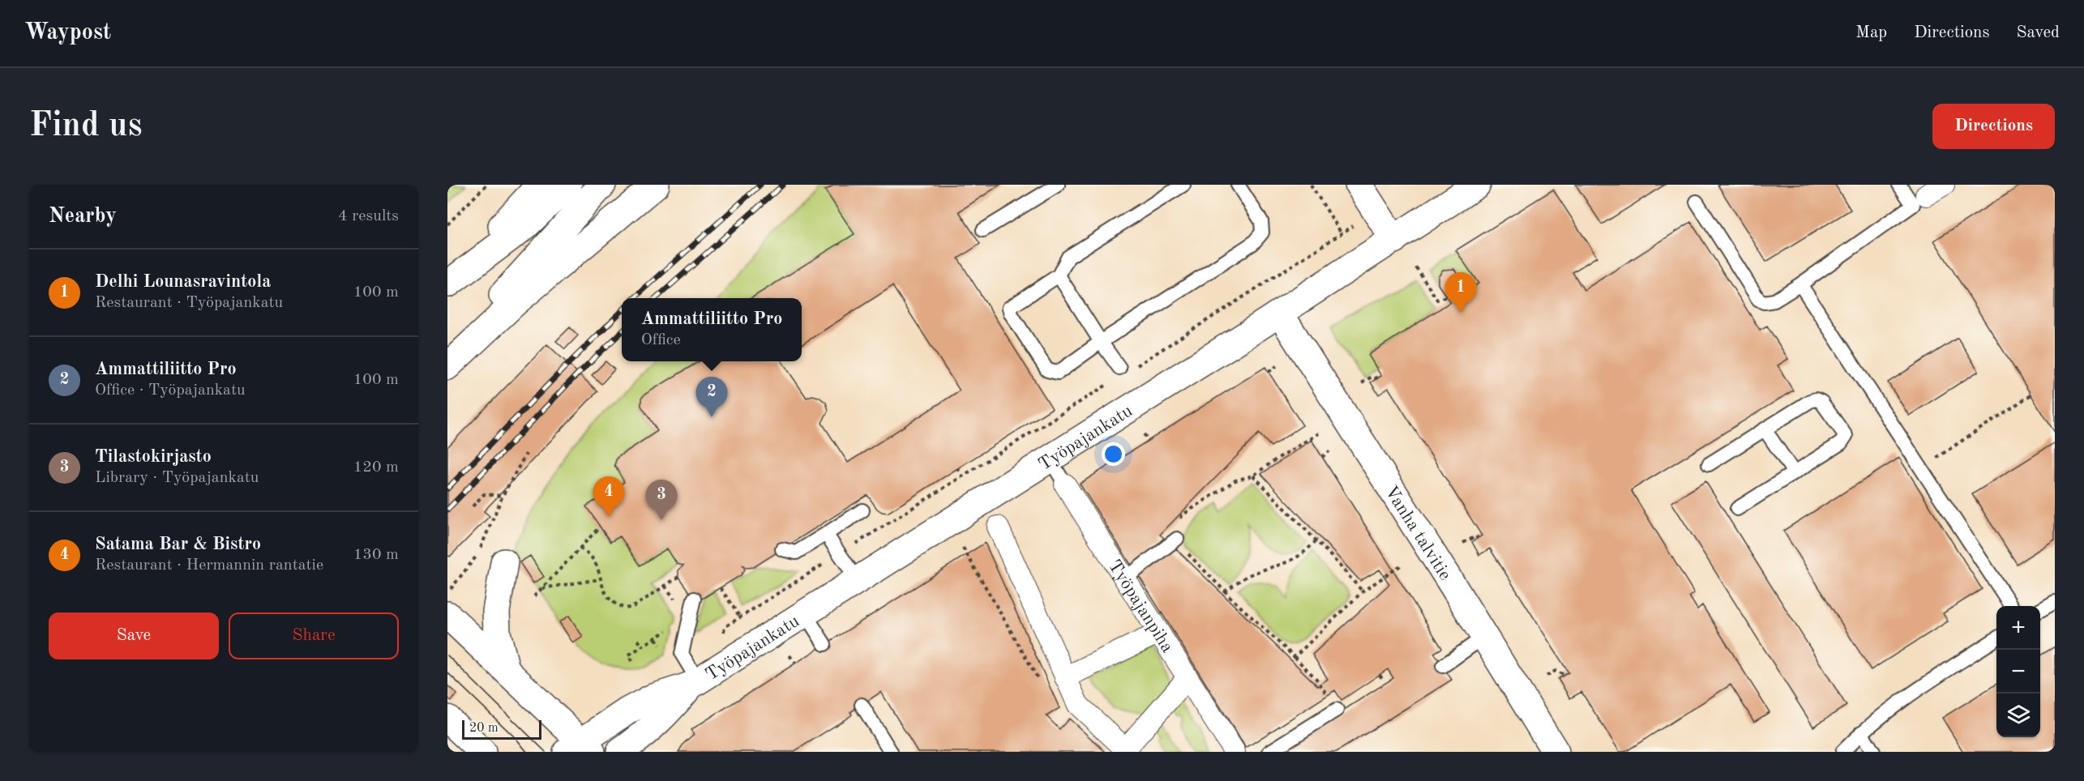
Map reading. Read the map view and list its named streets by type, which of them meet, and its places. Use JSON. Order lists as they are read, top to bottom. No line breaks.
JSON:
{"streets":{"street":["Työpajankatu","Vanha talvitie","Työpajanpiha"]},"crossings":[["Työpajankatu","Vanha talvitie"],["Työpajankatu","Työpajanpiha"]],"scale_bar":"20 m","page":{"header":"Waypost","nav":["Map","Directions","Saved"],"buttons":["Directions",["Save","Share"]],"title":"Find us","heading":["Nearby","4 results"],"list":[{"mark":"1","name":"Delhi Lounasravintola","note":"Restaurant · Työpajankatu","value":"100 m"},{"mark":"2","name":"Ammattiliitto Pro","note":"Office · Työpajankatu","value":"100 m"},{"mark":"3","name":"Tilastokirjasto","note":"Library · Työpajankatu","value":"120 m"},{"mark":"4","name":"Satama Bar & Bistro","note":"Restaurant · Hermannin rantatie","value":"130 m"}],"pins":["1","2","4","3"],"popup":["Ammattiliitto Pro","Office"],"map_buttons":["+","−"],"scale":"20 m"}}
